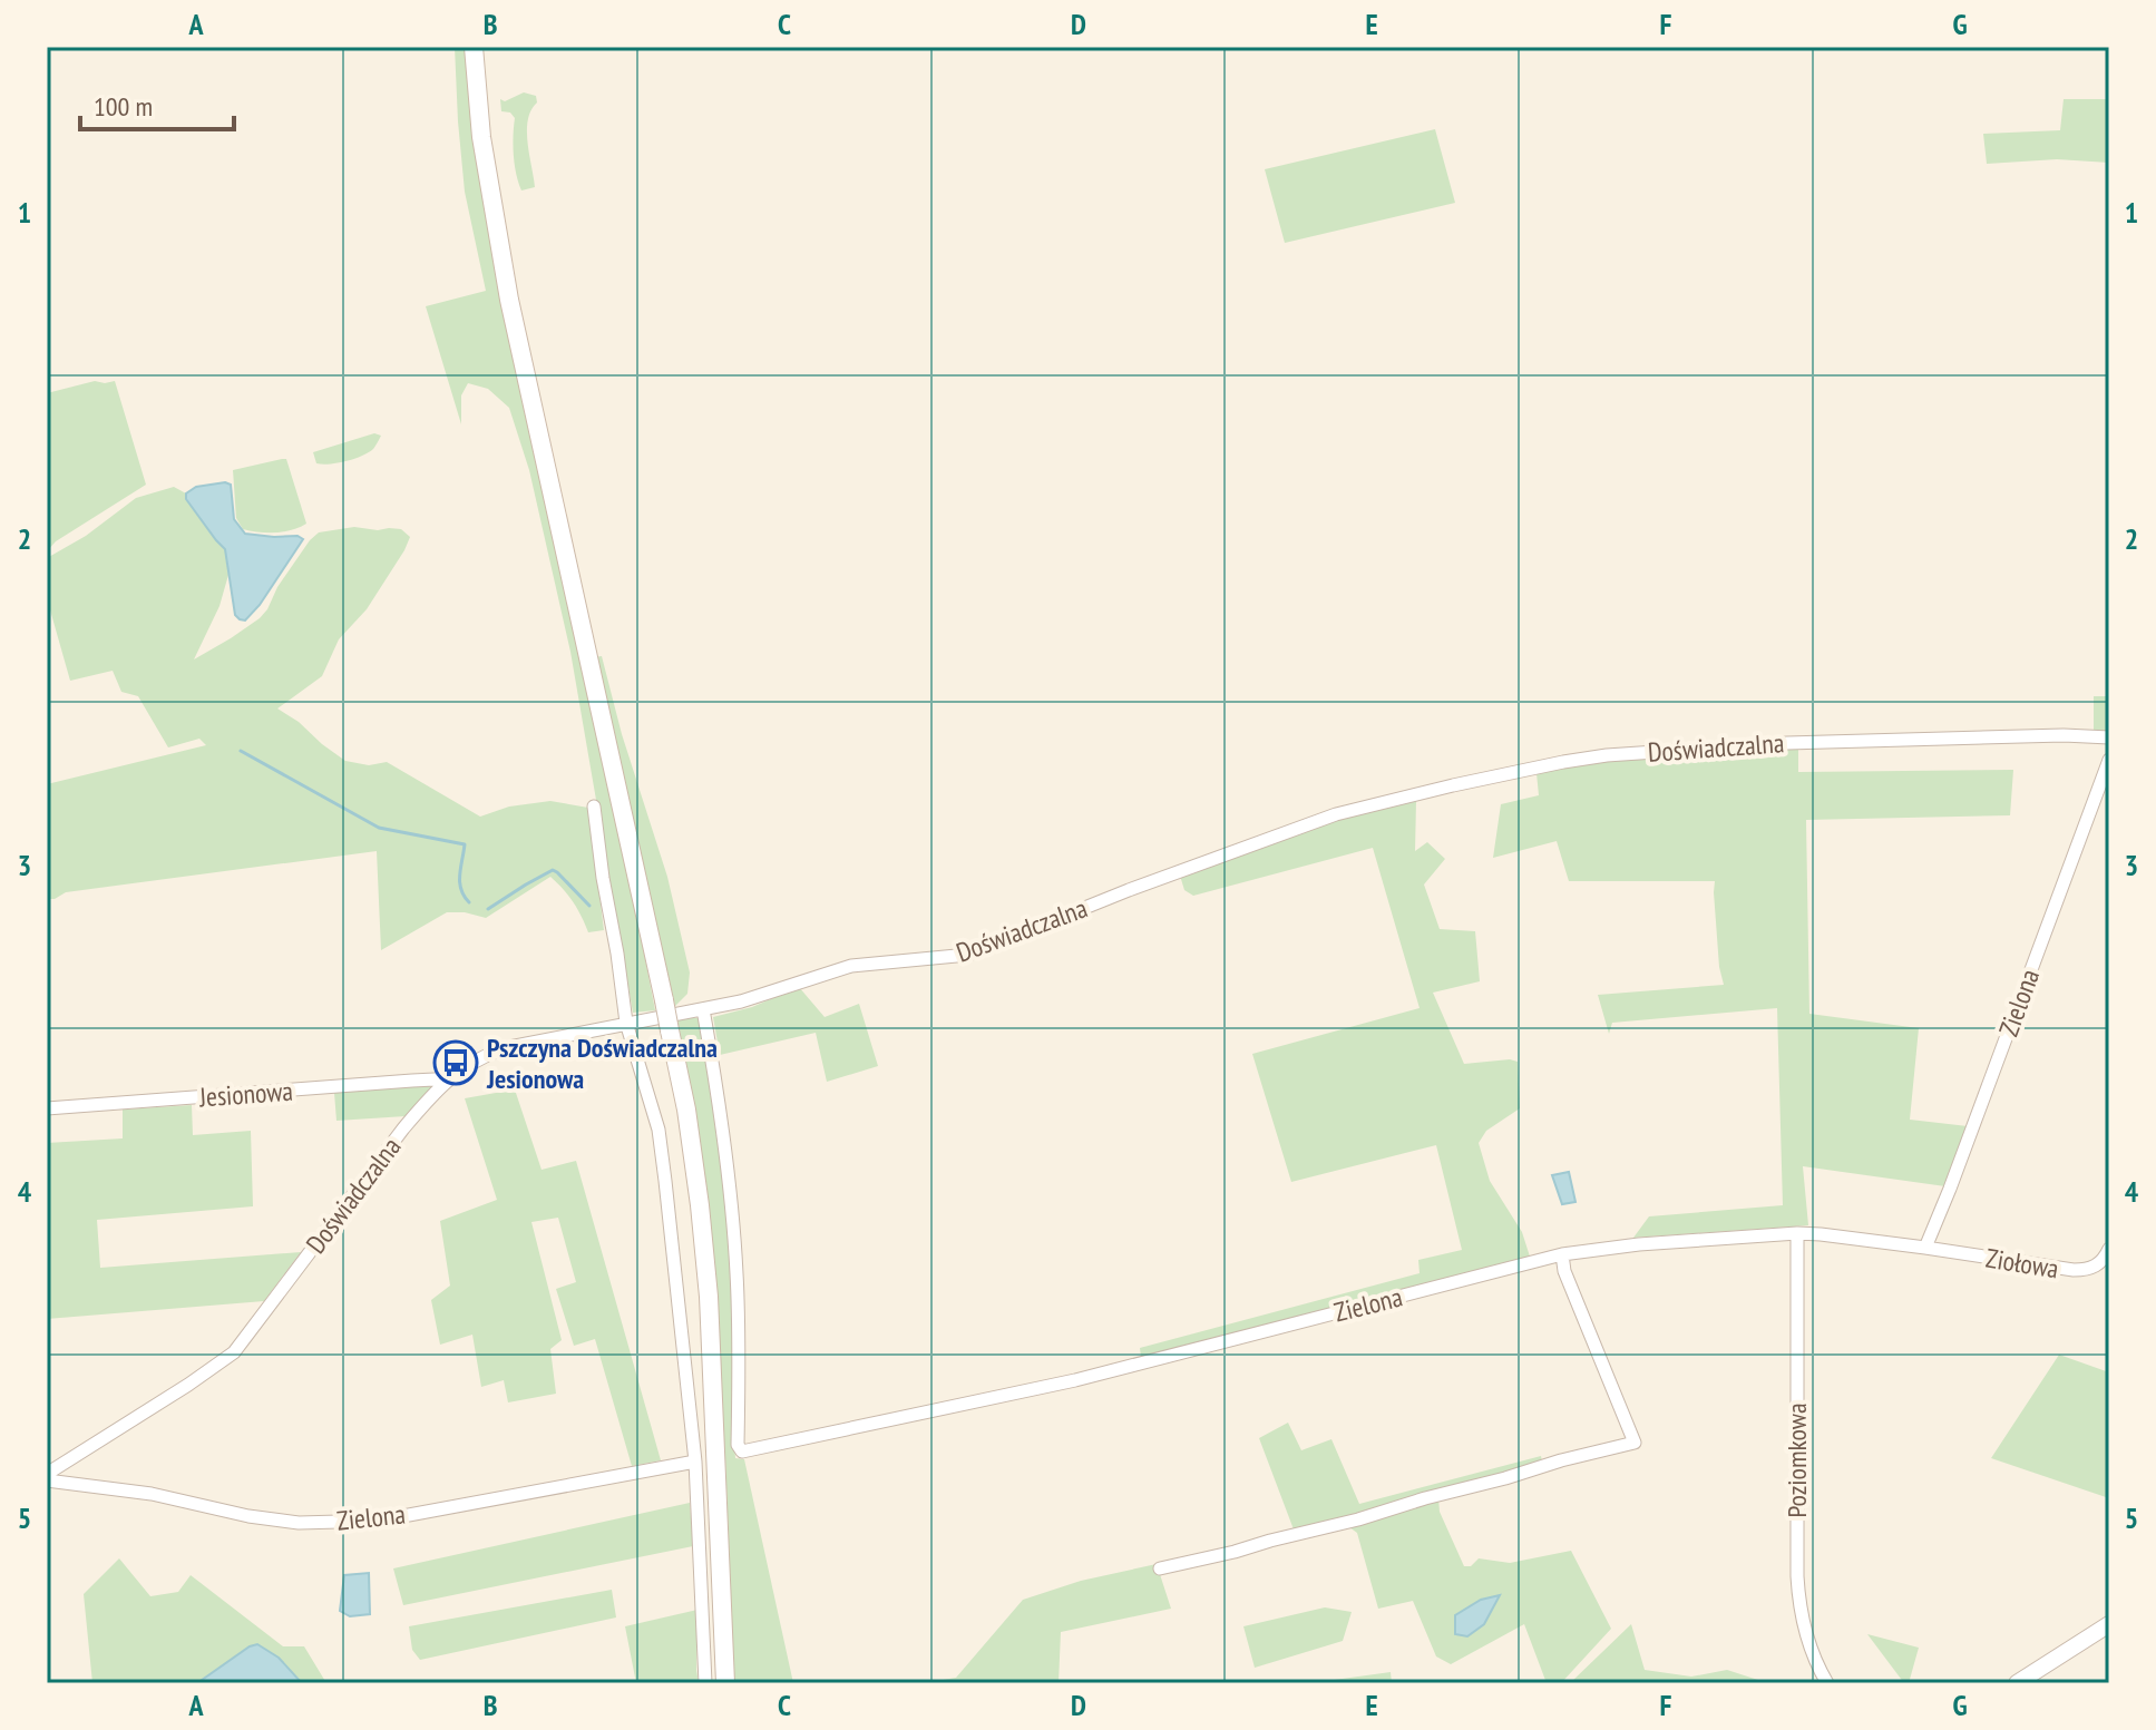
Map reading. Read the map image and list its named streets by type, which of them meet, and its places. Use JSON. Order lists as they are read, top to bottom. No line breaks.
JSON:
{"streets":{"street":["Doświadczalna","Zielona","Jesionowa","Ziołowa","Poziomkowa"]},"crossings":[["Doświadczalna","Zielona"],["Doświadczalna","Jesionowa"],["Zielona","Ziołowa"],["Zielona","Poziomkowa"]],"places":{"bus stop":["Pszczyna Doświadczalna Jesionowa"]},"scale_bar":"100 m","grid":{"columns":["A","B","C","D","E","F","G"],"rows":["1","2","3","4","5"]}}
